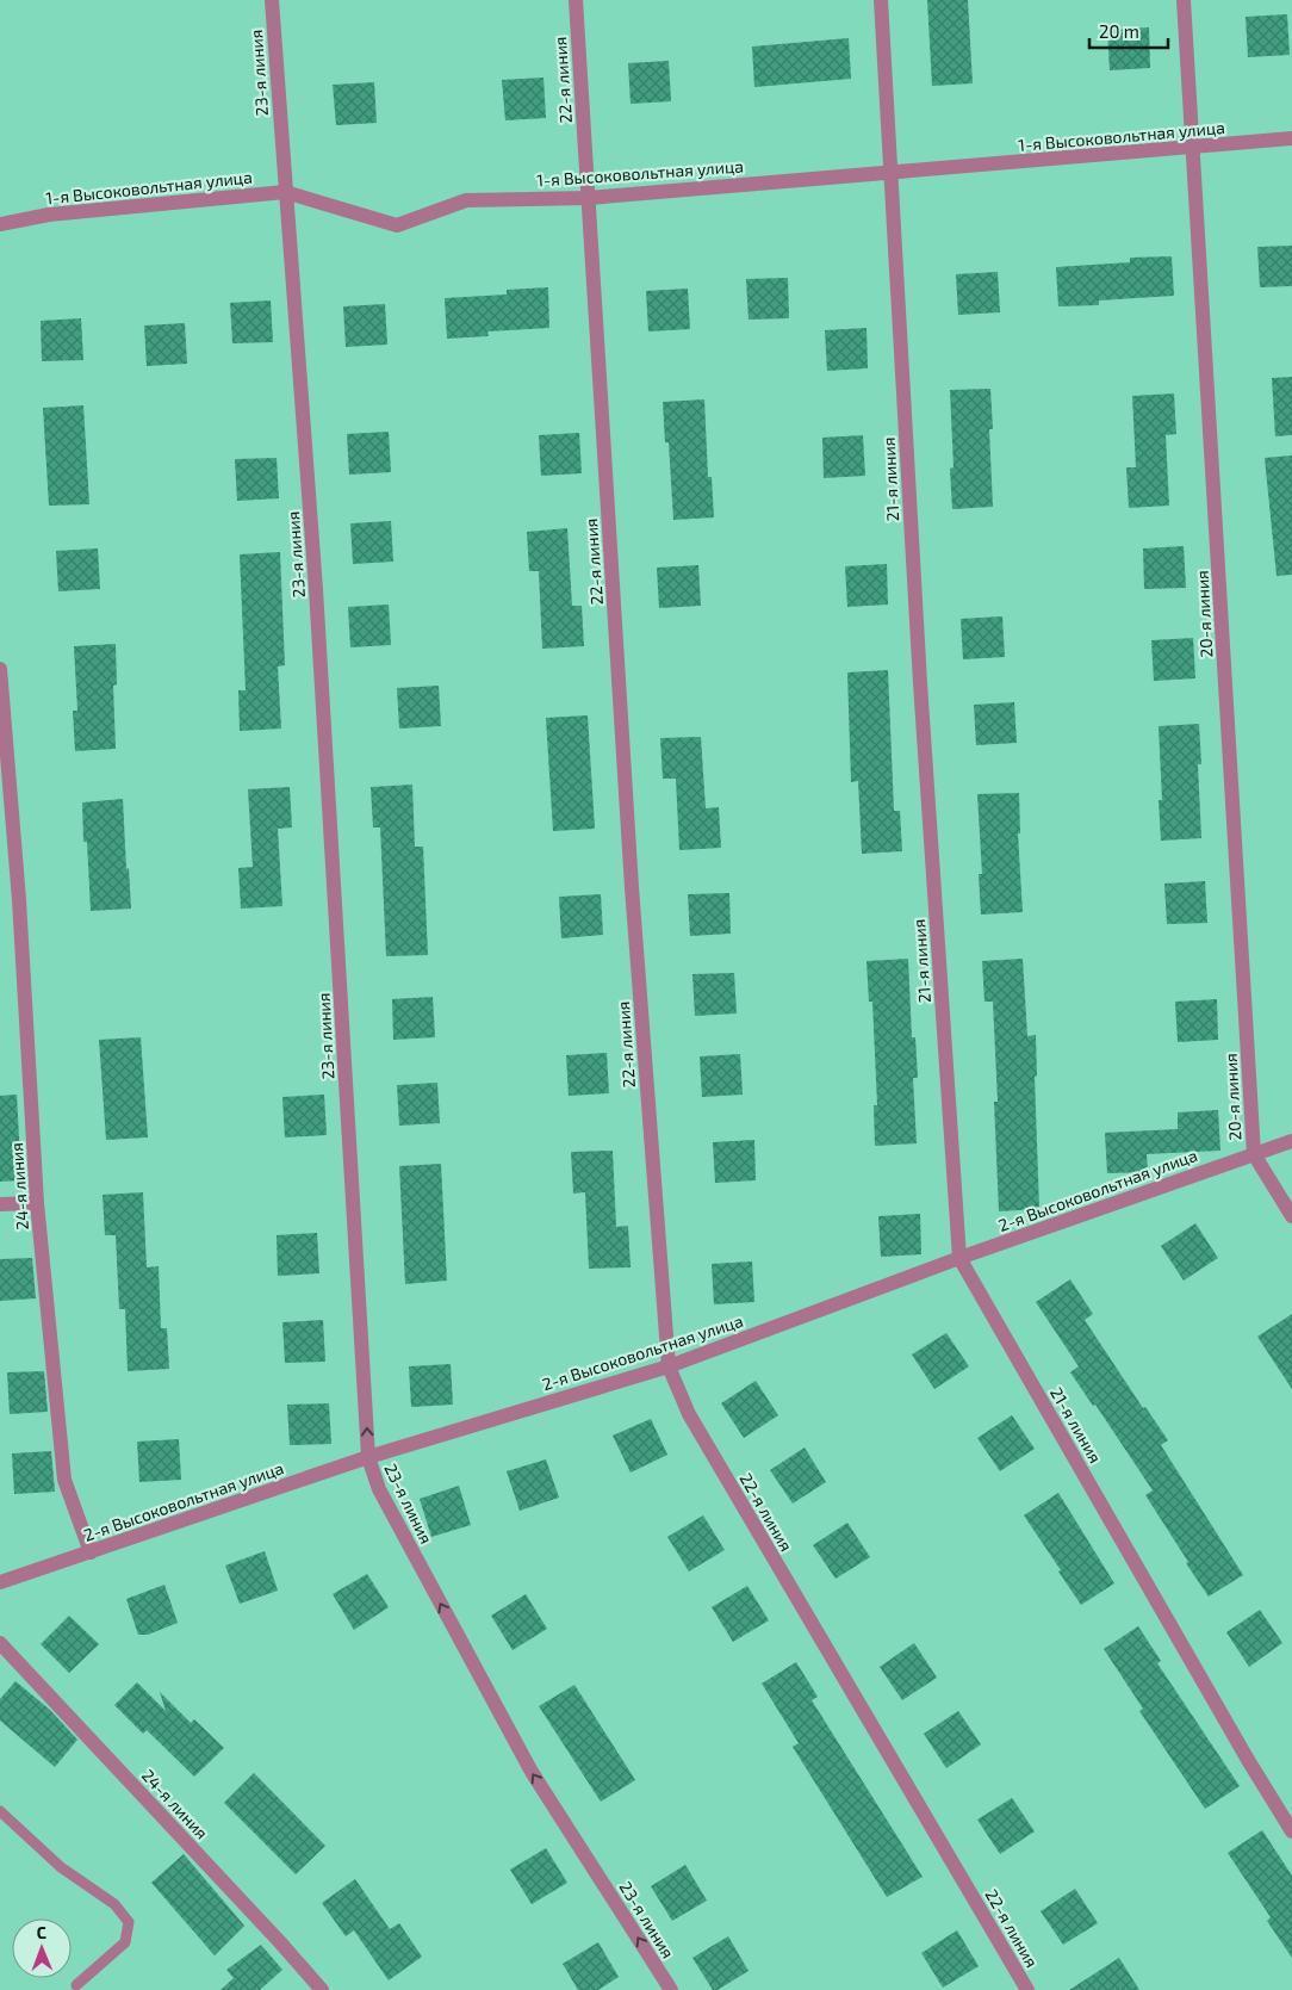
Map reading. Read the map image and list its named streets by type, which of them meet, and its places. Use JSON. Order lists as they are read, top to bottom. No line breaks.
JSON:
{"streets":{"street":["23-я линия","22-я линия","1-я Высоковольтная улица","21-я линия","20-я линия","24-я линия","2-я Высоковольтная улица"]},"crossings":[["23-я линия","1-я Высоковольтная улица"],["23-я линия","2-я Высоковольтная улица"],["22-я линия","1-я Высоковольтная улица"],["22-я линия","2-я Высоковольтная улица"],["1-я Высоковольтная улица","21-я линия"],["1-я Высоковольтная улица","20-я линия"],["21-я линия","2-я Высоковольтная улица"],["20-я линия","2-я Высоковольтная улица"],["24-я линия","2-я Высоковольтная улица"]],"one_way":["23-я линия"],"scale_bar":"20 m","north":"top"}
